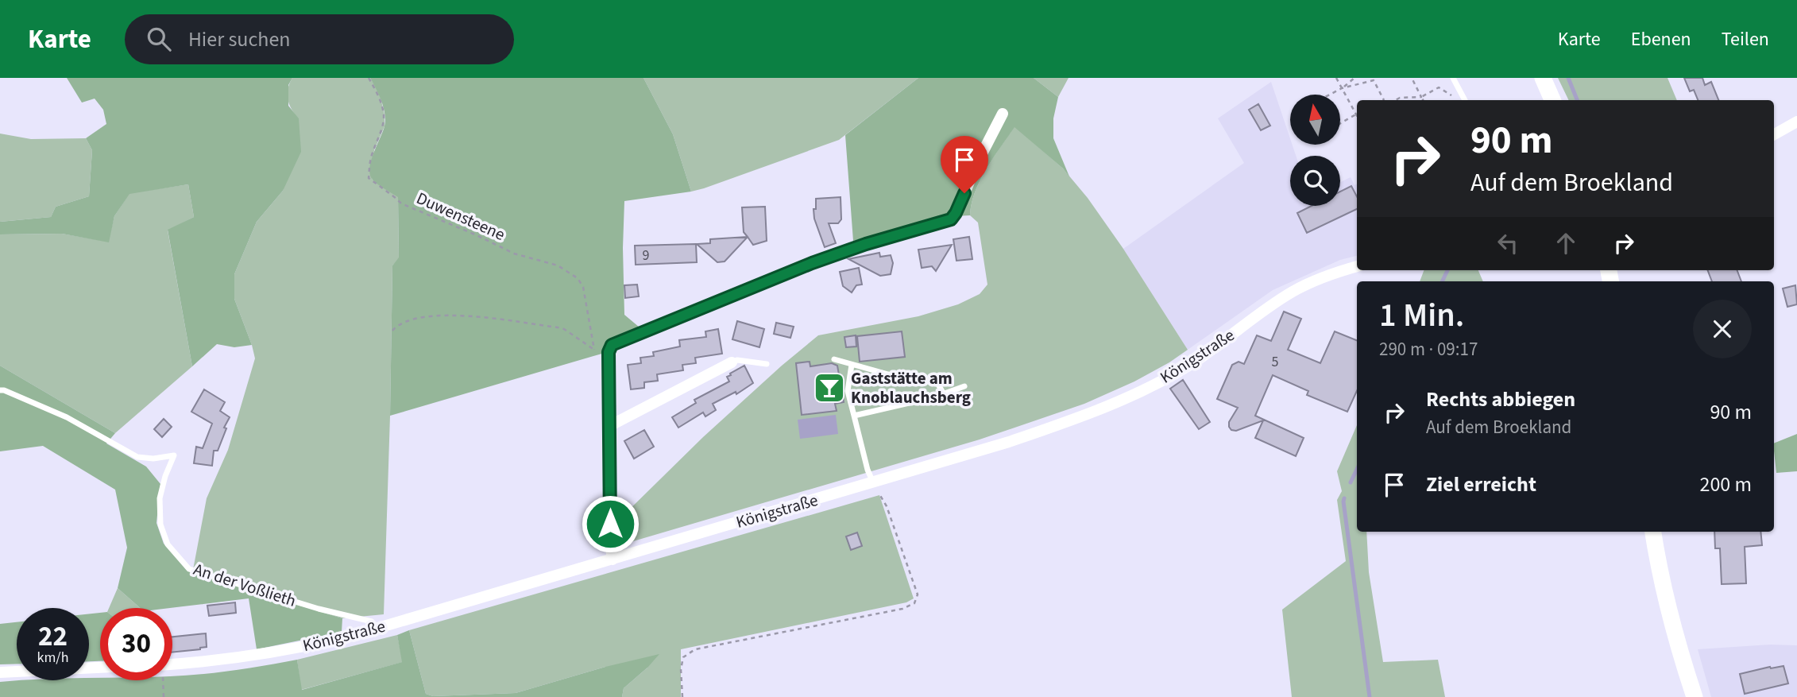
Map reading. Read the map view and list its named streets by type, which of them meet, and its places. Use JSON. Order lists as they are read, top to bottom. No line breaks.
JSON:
{"streets":{"street":["Königstraße"],"lane":["An der Voßlieth"],"path":["Duwensteene"]},"crossings":[["Königstraße","An der Voßlieth"]],"places":{"bar":["Gaststätte am Knoblauchsberg"]},"house_numbers":["9","5"],"north":"top","page":{"header":"Karte","search":"Hier suchen","nav":["Karte","Ebenen","Teilen"],"turn":["90 m","Auf dem Broekland"],"heading":["1 Min.","290 m · 09:17"],"list":[{"name":"Rechts abbiegen","note":"Auf dem Broekland","value":"90 m"},{"name":"Ziel erreicht","value":"200 m"}],"speed":"22 km/h","limit":"30"}}
